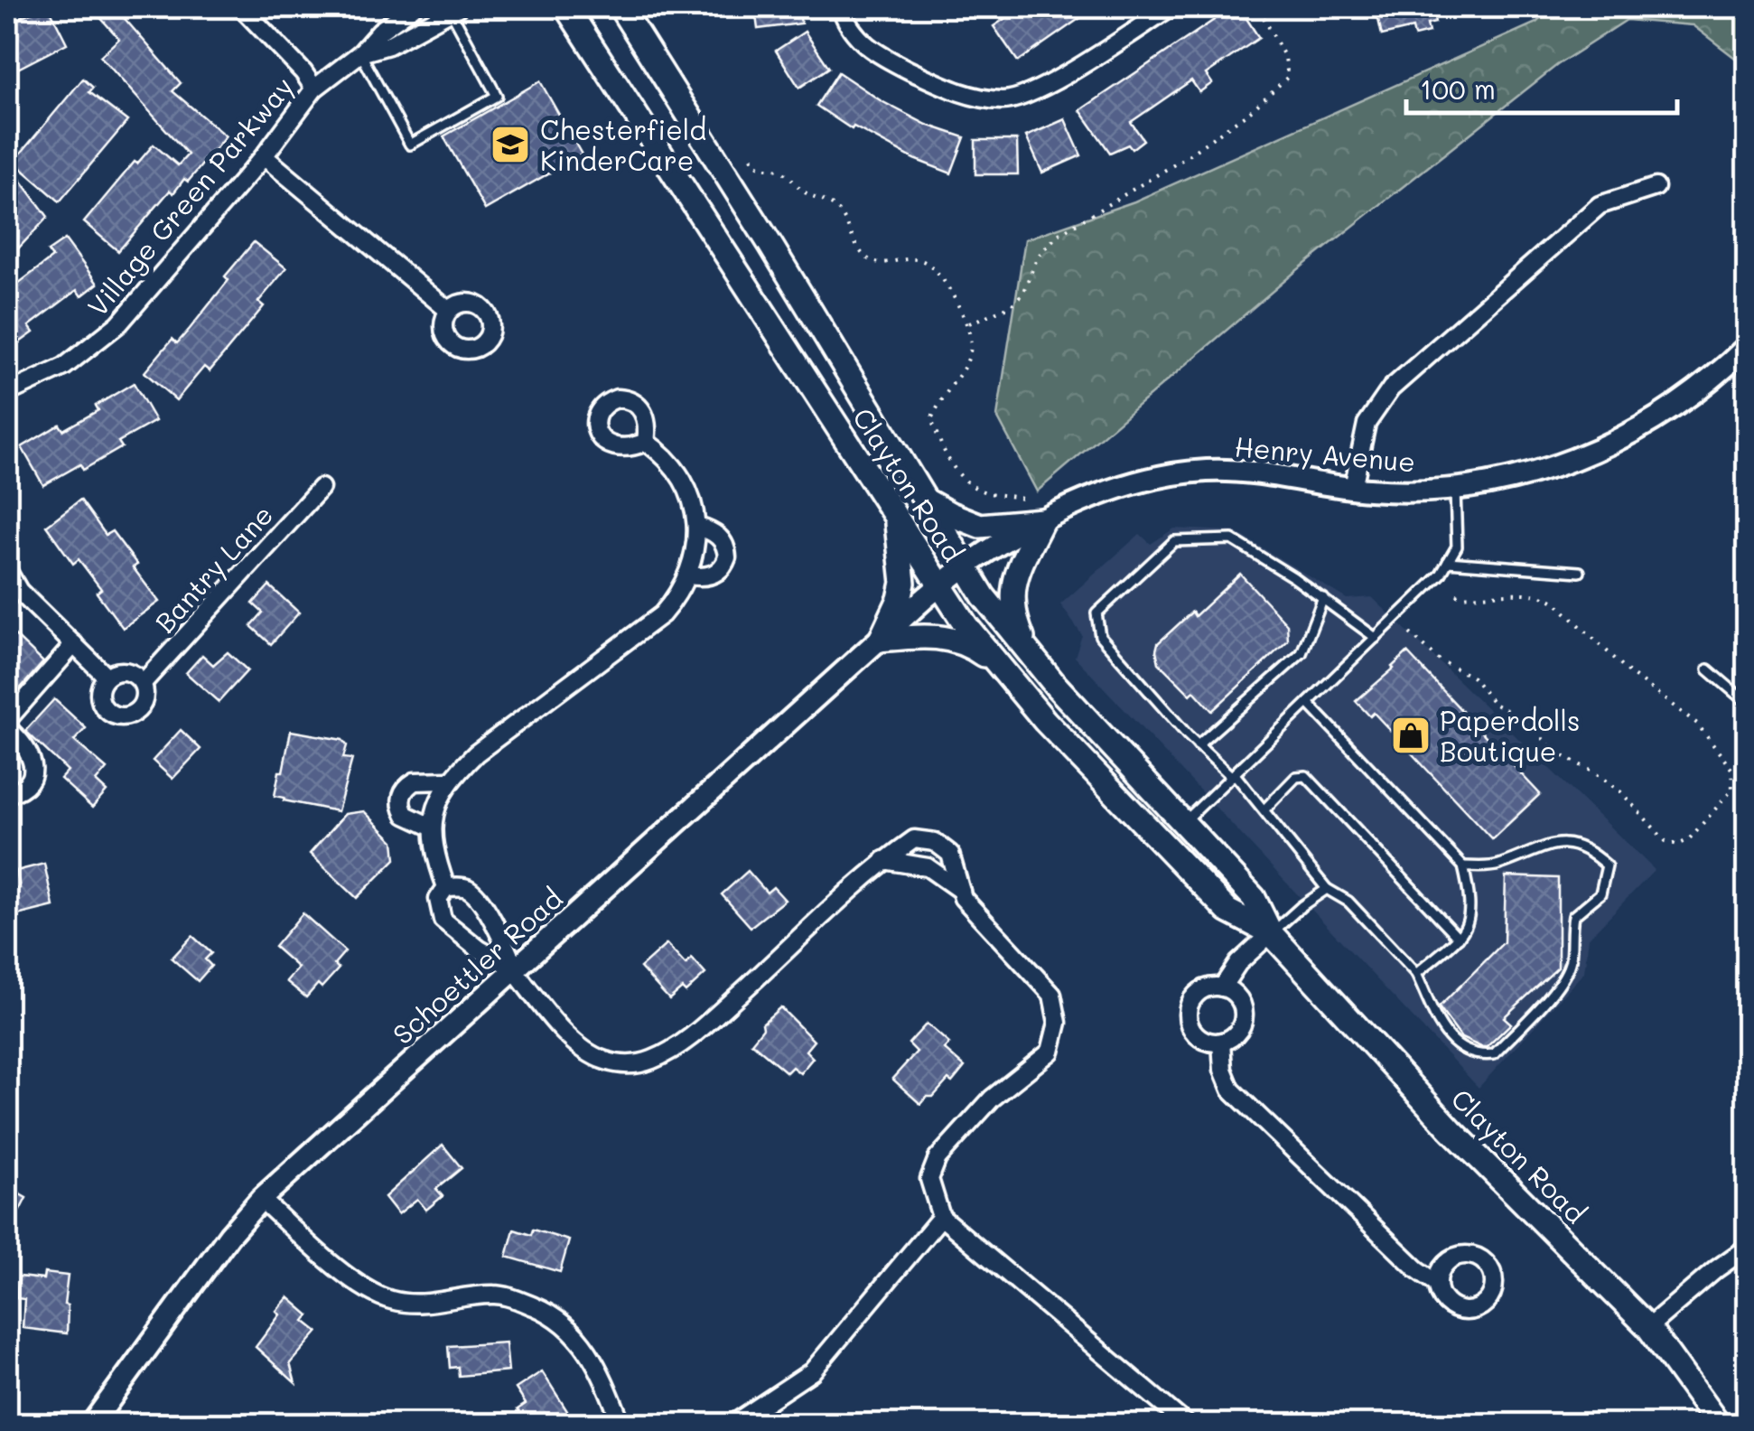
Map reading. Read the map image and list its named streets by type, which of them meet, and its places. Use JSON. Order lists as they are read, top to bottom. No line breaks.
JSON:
{"streets":{"main road":["Clayton Road"],"street":["Village Green Parkway","Henry Avenue","Bantry Lane","Schoettler Road"]},"crossings":[["Henry Avenue","Clayton Road"],["Henry Avenue","Schoettler Road"],["Clayton Road","Schoettler Road"]],"places":{"school or university":["Chesterfield KinderCare"],"shop":["Paperdolls Boutique"]},"scale_bar":"100 m"}
